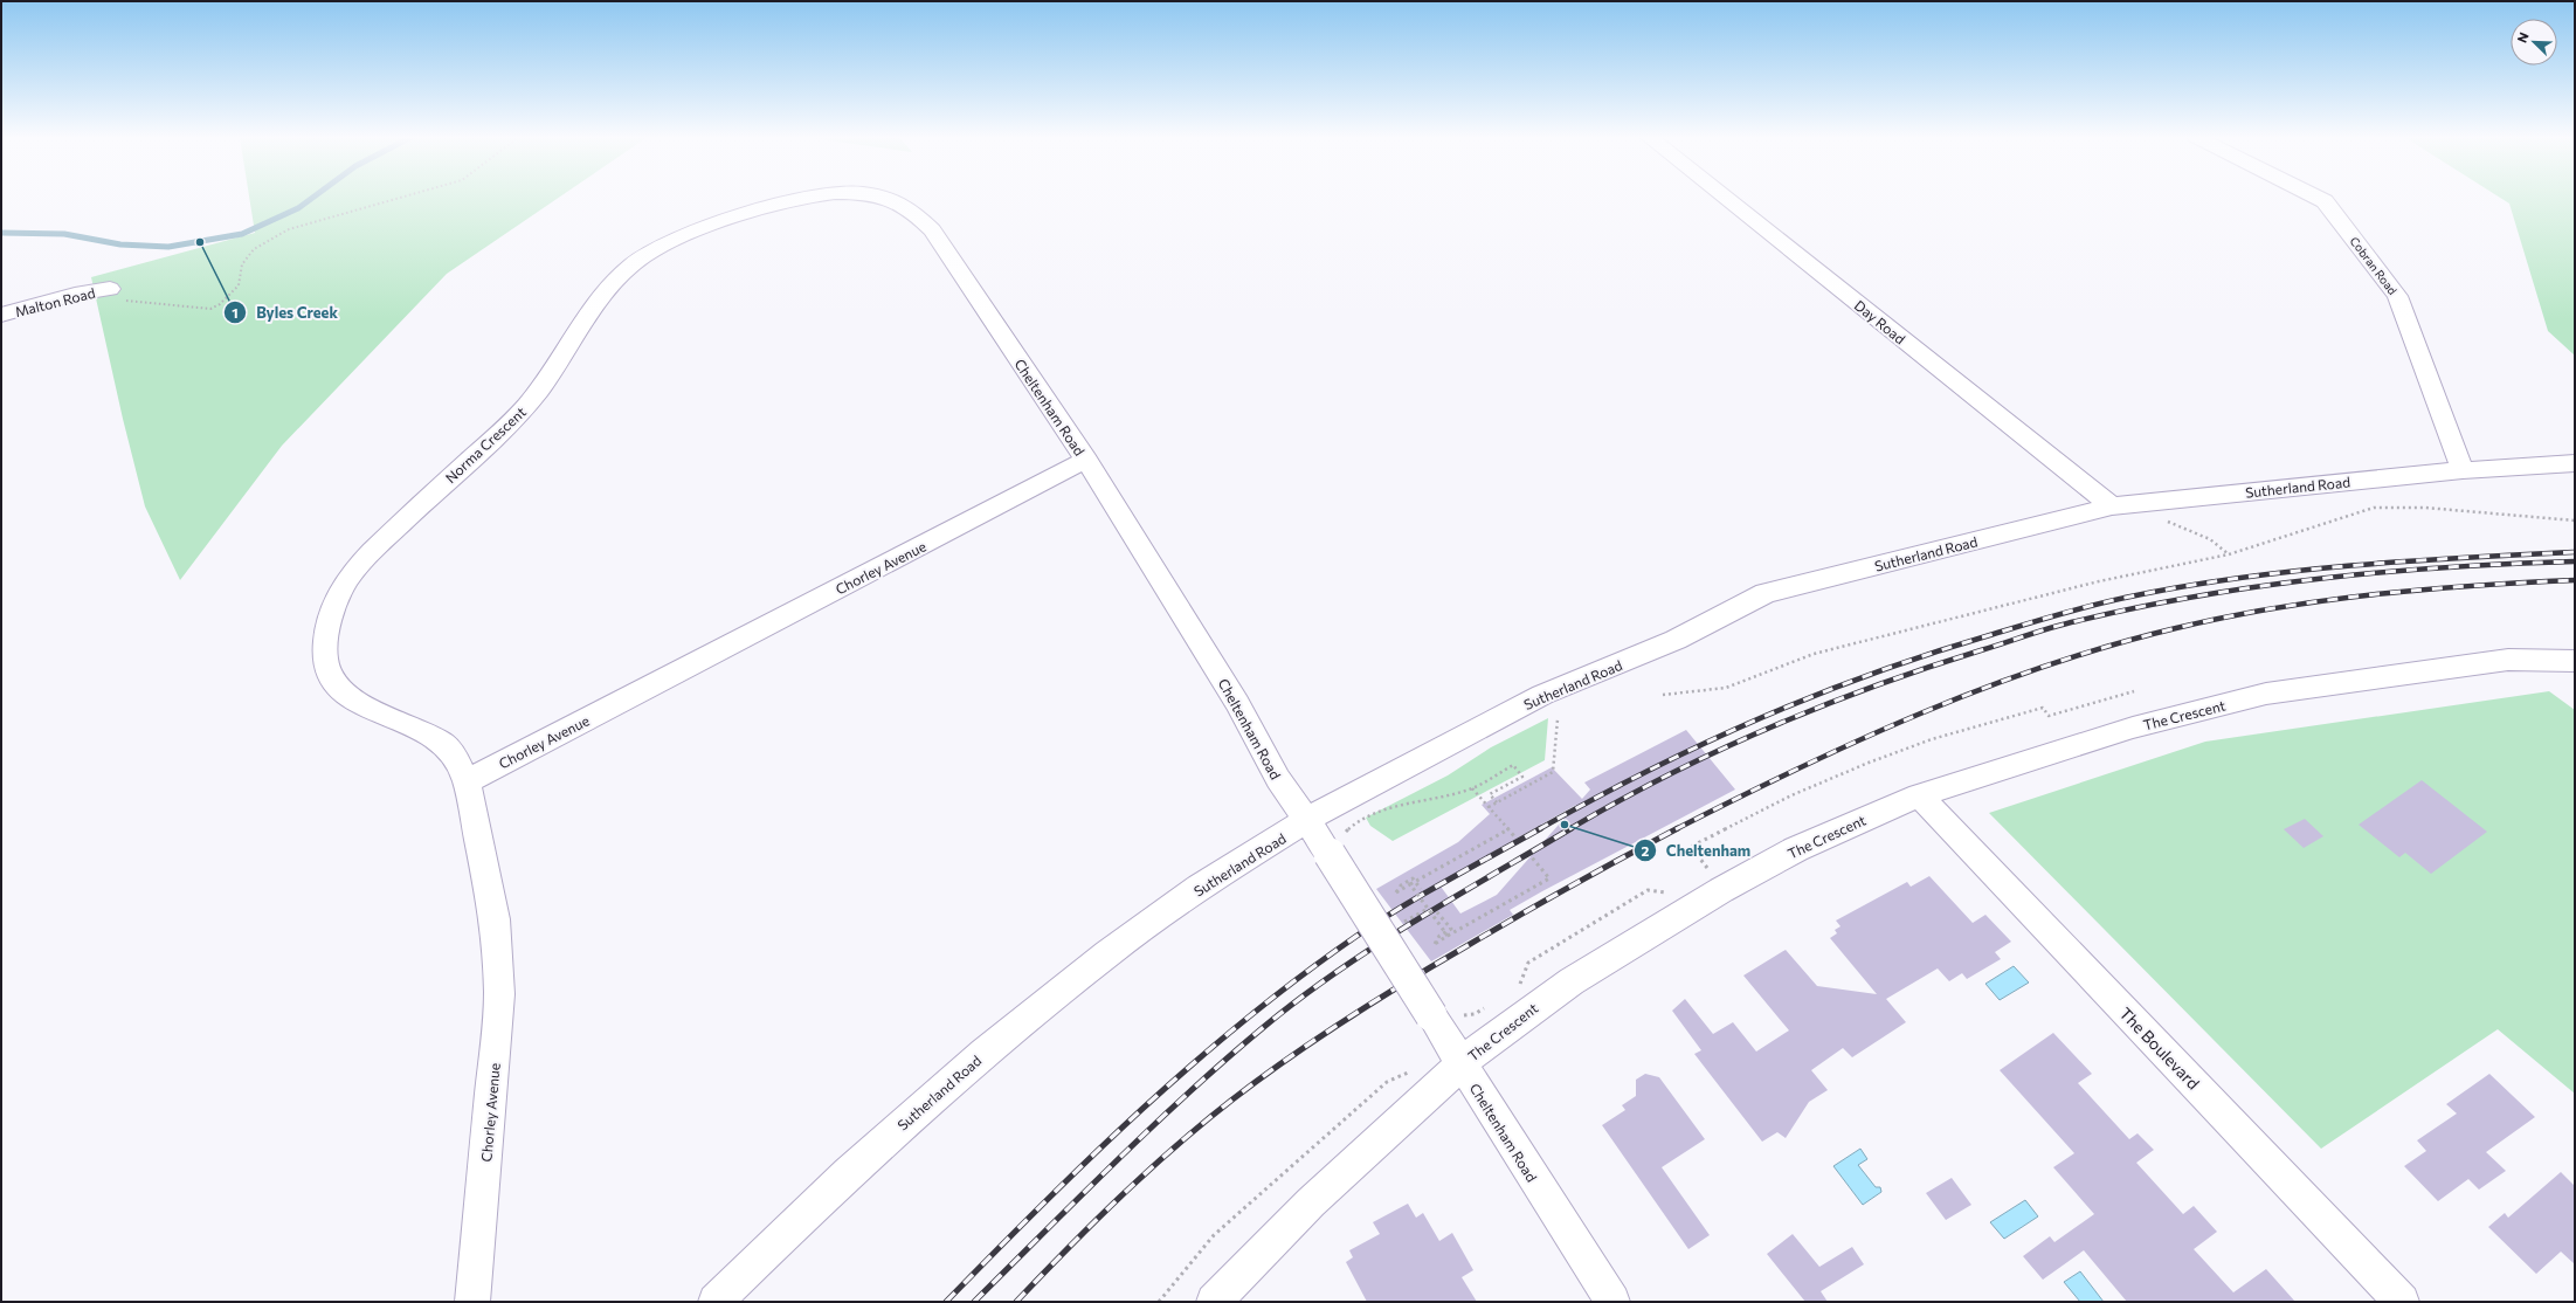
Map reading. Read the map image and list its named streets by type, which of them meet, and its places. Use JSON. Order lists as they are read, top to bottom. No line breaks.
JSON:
{"streets":{"street":["Cobran Road","Malton Road","Day Road","Cheltenham Road","Norma Crescent","Sutherland Road","Chorley Avenue","The Crescent","The Boulevard"]},"crossings":[["Cobran Road","Sutherland Road"],["Day Road","Sutherland Road"],["Cheltenham Road","Sutherland Road"],["Cheltenham Road","Chorley Avenue"],["Cheltenham Road","The Crescent"],["Norma Crescent","Chorley Avenue"],["The Crescent","The Boulevard"]],"places":["Byles Creek","Cheltenham"],"north":"top left"}
